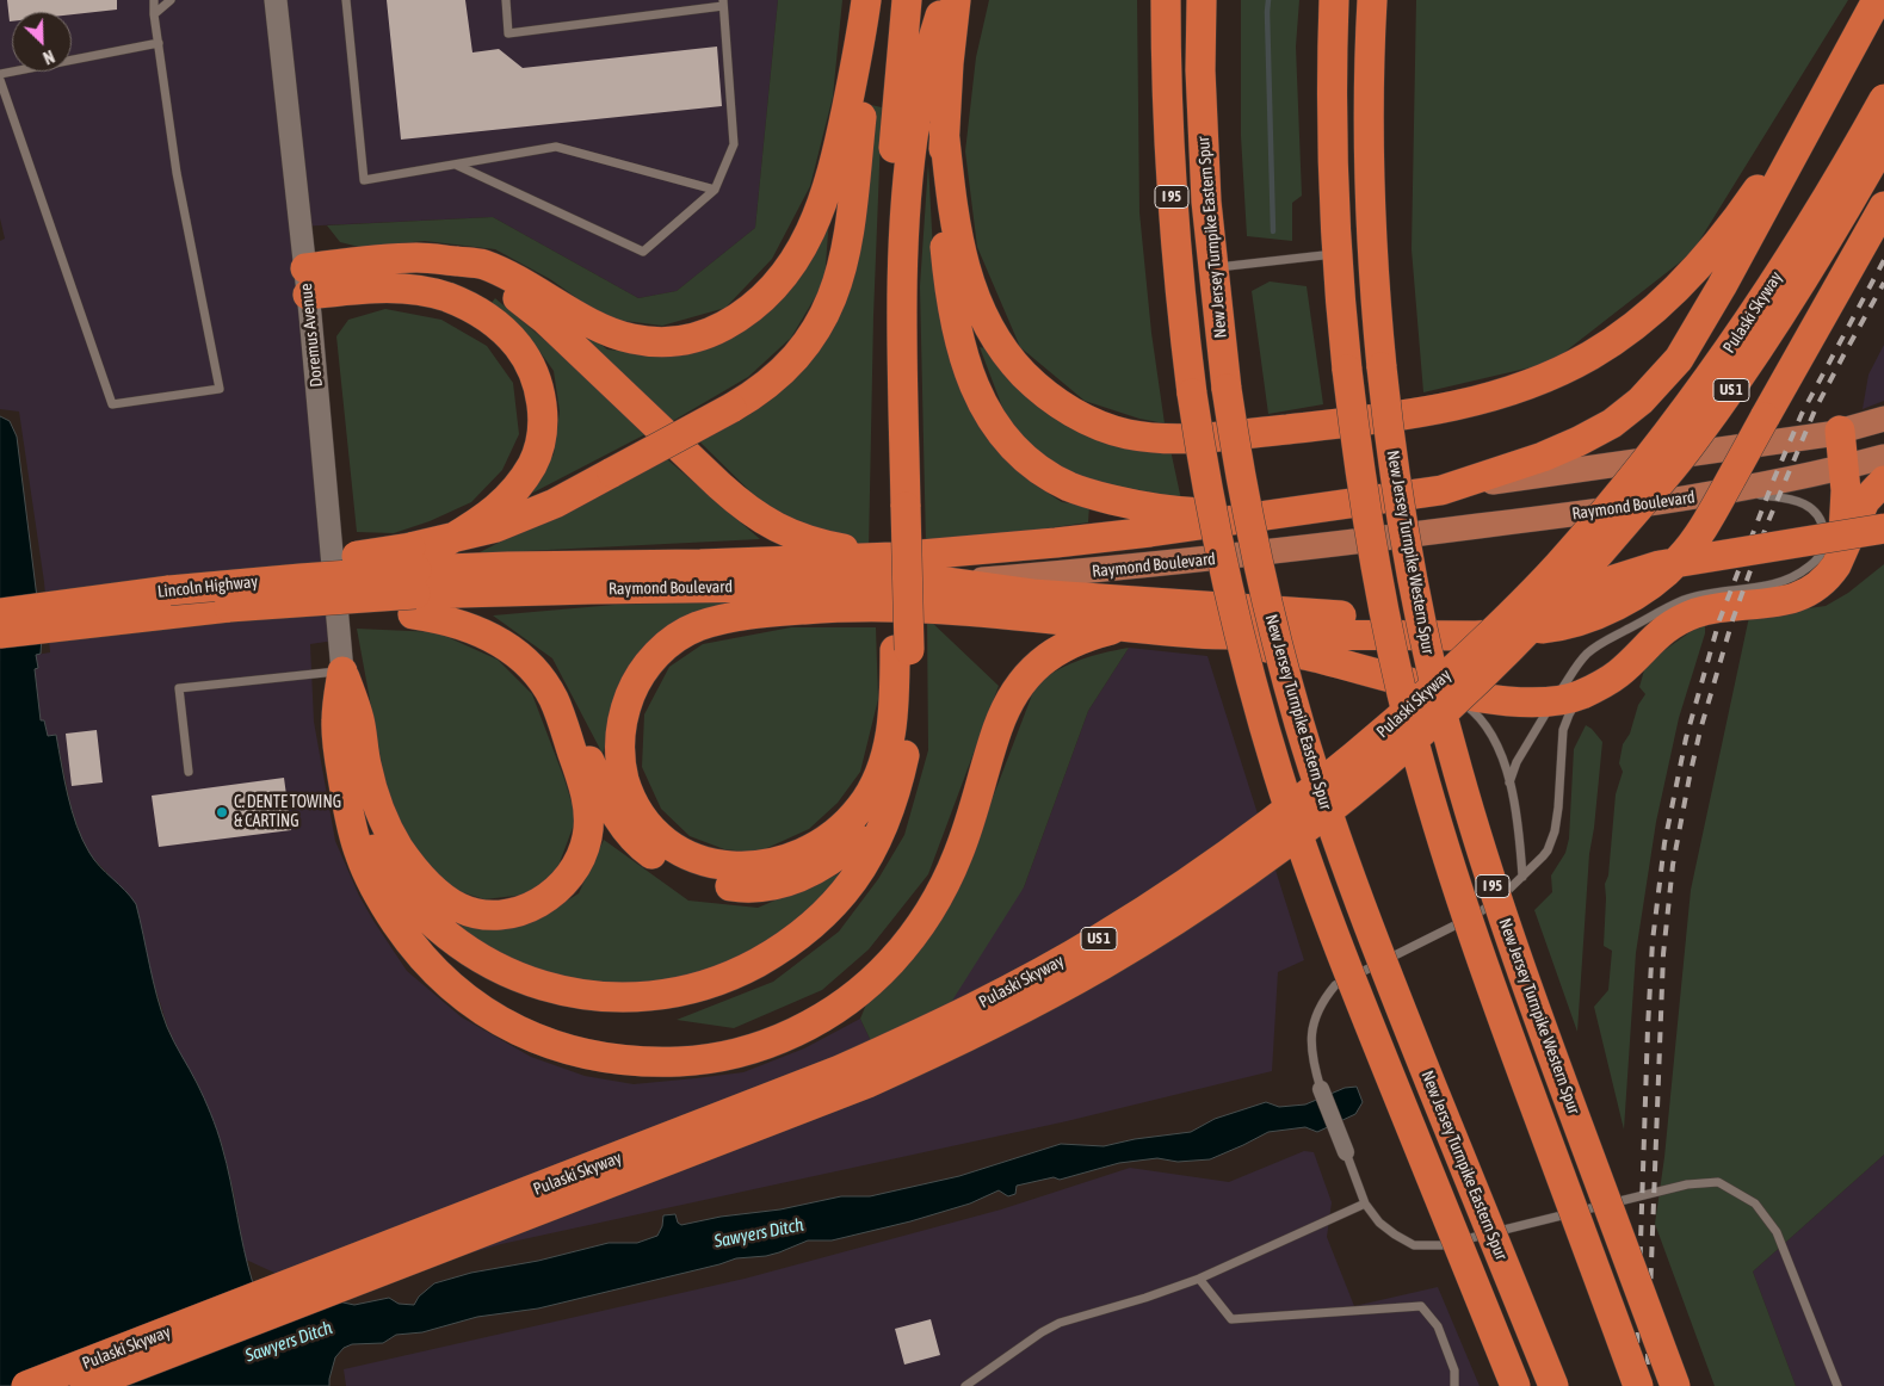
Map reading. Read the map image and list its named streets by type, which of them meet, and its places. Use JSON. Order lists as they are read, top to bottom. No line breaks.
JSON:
{"streets":{"highway":["I 95","New Jersey Turnpike Eastern Spur","Pulaski Skyway","US 1","Raymond Boulevard","New Jersey Turnpike Western Spur","Lincoln Highway"],"main road":["Doremus Avenue"]},"crossings":[["Raymond Boulevard","Lincoln Highway"]],"water":["Sawyers Ditch"],"places":["C. DENTE TOWING & CARTING"],"north":"bottom right"}
